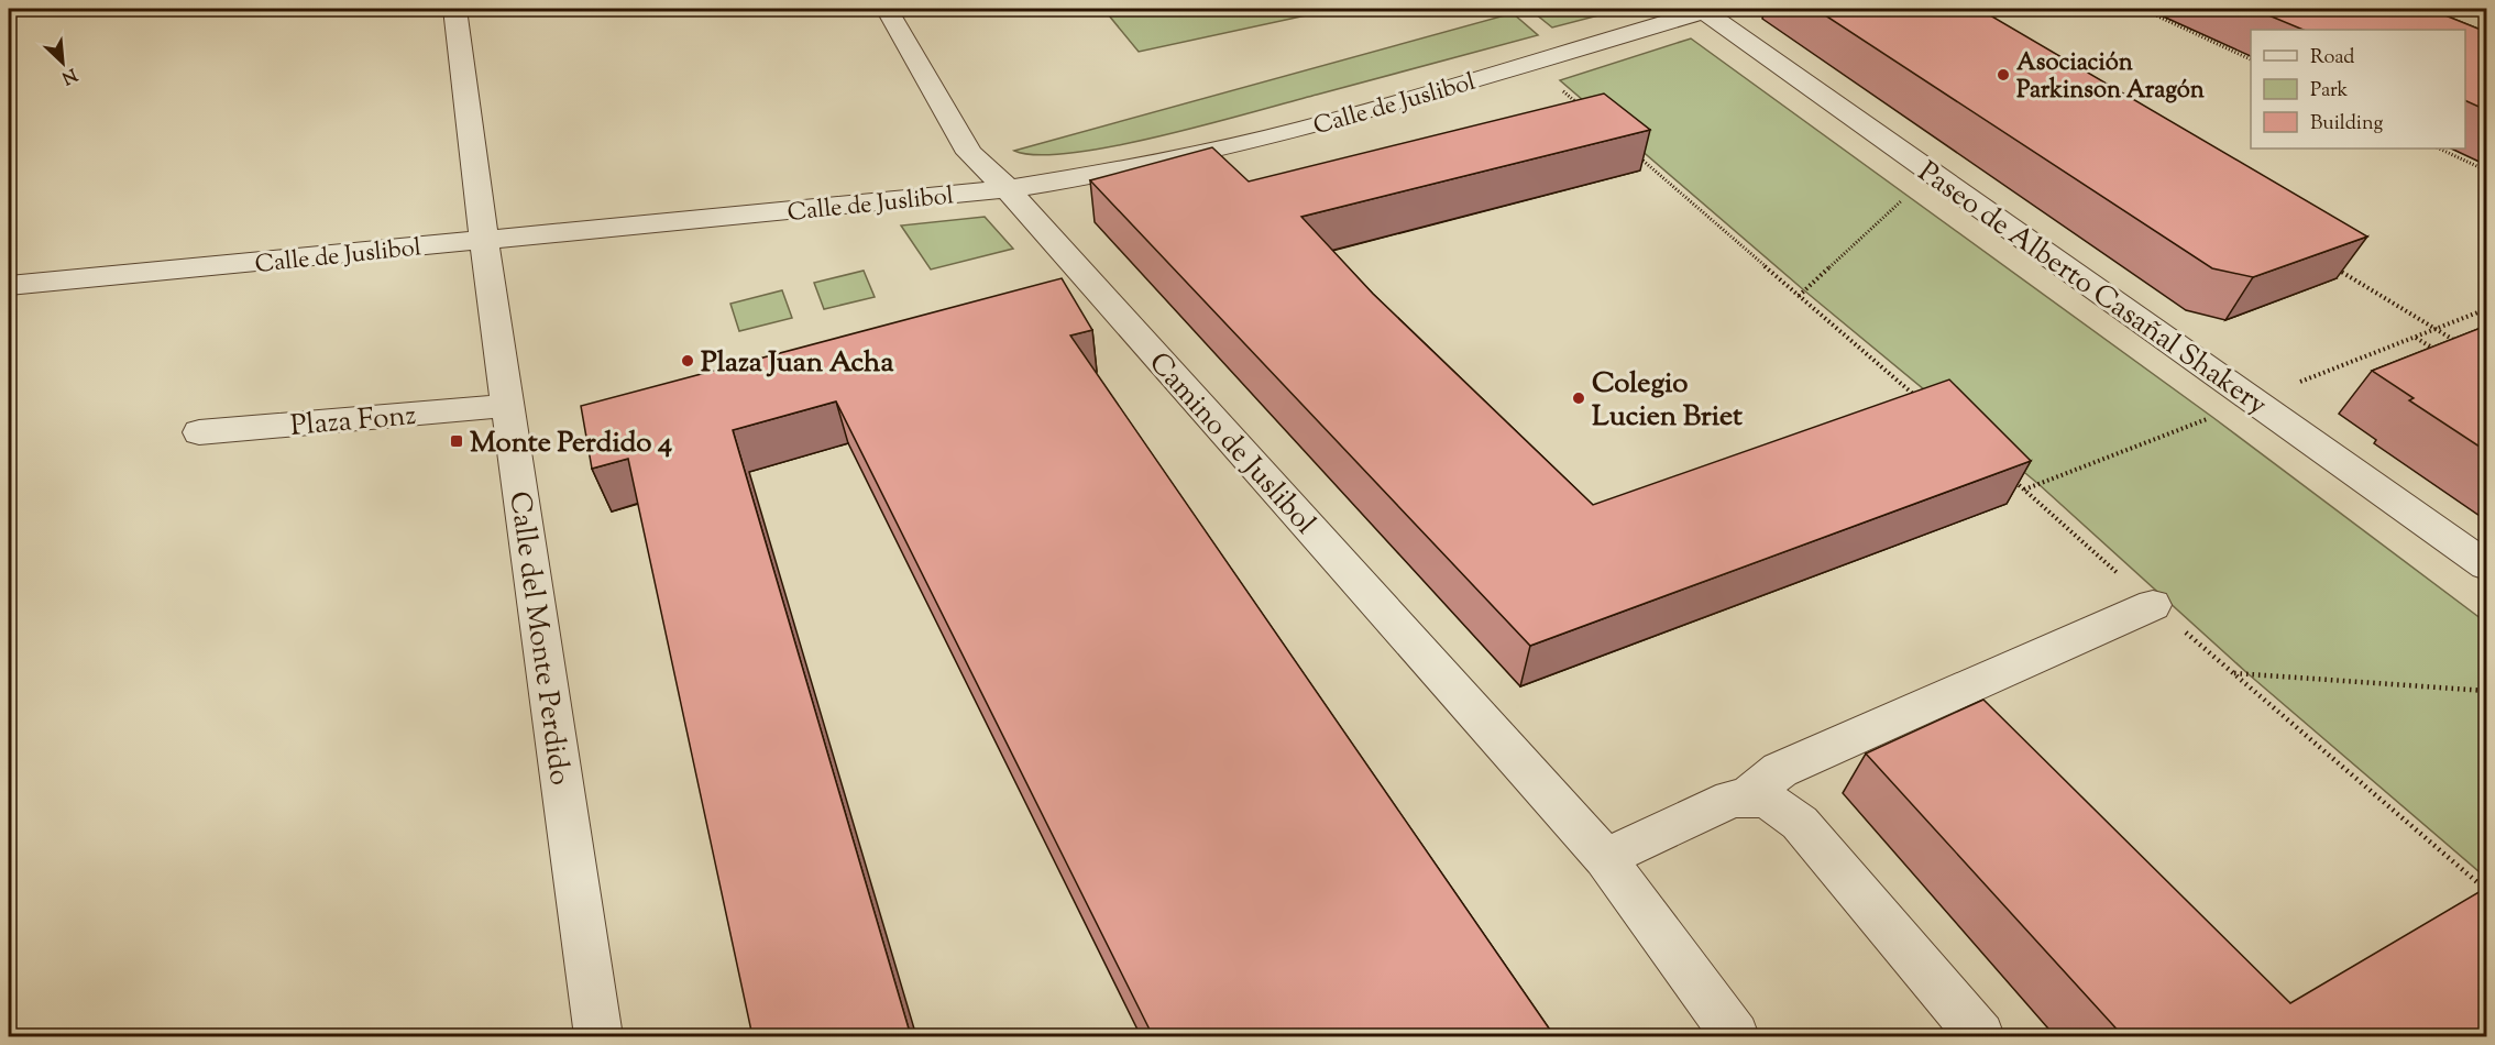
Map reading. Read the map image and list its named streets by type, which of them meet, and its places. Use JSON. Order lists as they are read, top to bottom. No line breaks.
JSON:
{"streets":{"street":["Calle de Juslibol","Paseo de Alberto Casañal Shakery","Plaza Fonz","Camino de Juslibol","Calle del Monte Perdido"]},"crossings":[["Calle de Juslibol","Paseo de Alberto Casañal Shakery"],["Calle de Juslibol","Camino de Juslibol"],["Calle de Juslibol","Calle del Monte Perdido"],["Plaza Fonz","Calle del Monte Perdido"]],"places":{"other":["Asociación Parkinson Aragón","Plaza Juan Acha","Colegio Lucien Briet"],"transit":["Monte Perdido 4"]},"legend":["Road","Park","Building"],"north":"bottom right"}
